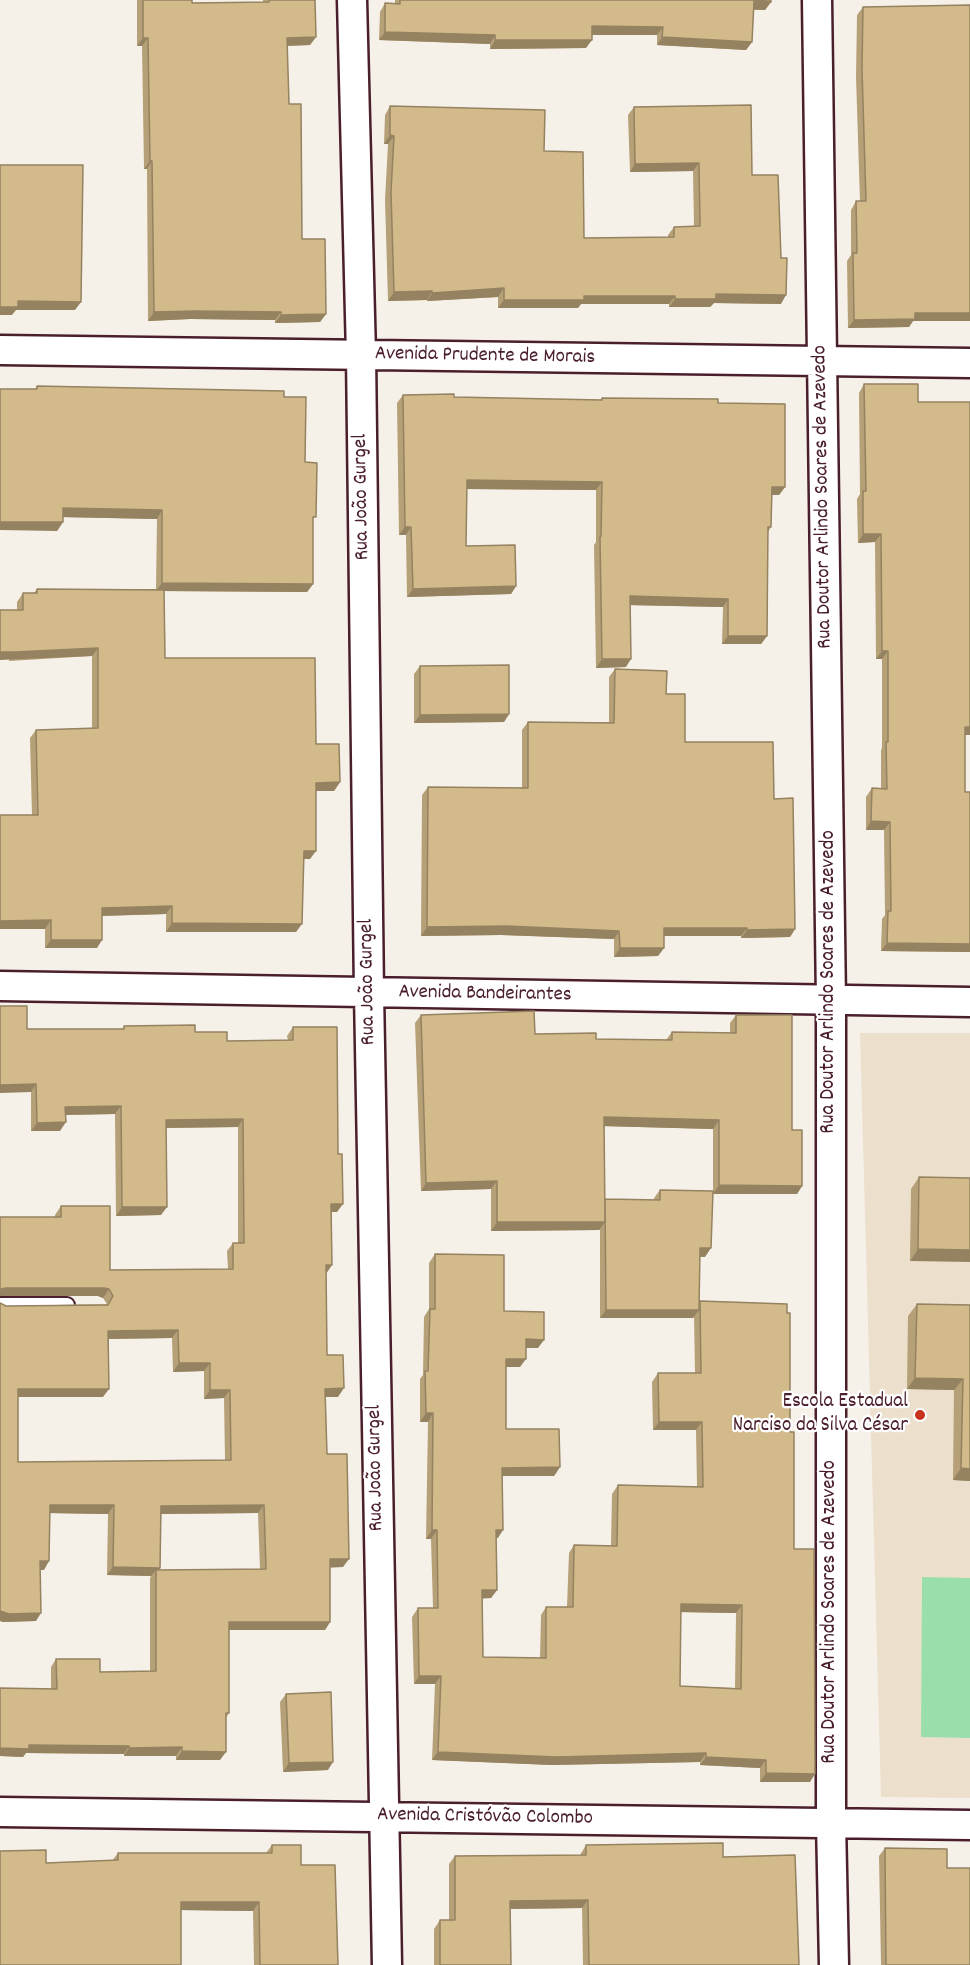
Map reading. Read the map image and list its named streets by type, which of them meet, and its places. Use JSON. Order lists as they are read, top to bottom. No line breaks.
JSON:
{"streets":{"street":["Avenida Prudente de Morais","Rua João Gurgel","Rua Doutor Arlindo Soares de Azevedo","Avenida Bandeirantes","Avenida Cristóvão Colombo"]},"crossings":[["Avenida Prudente de Morais","Rua João Gurgel"],["Avenida Prudente de Morais","Rua Doutor Arlindo Soares de Azevedo"],["Rua João Gurgel","Avenida Bandeirantes"],["Rua João Gurgel","Avenida Cristóvão Colombo"],["Rua Doutor Arlindo Soares de Azevedo","Avenida Bandeirantes"],["Rua Doutor Arlindo Soares de Azevedo","Avenida Cristóvão Colombo"]],"places":["Escola Estadual Narciso da Silva César"]}
